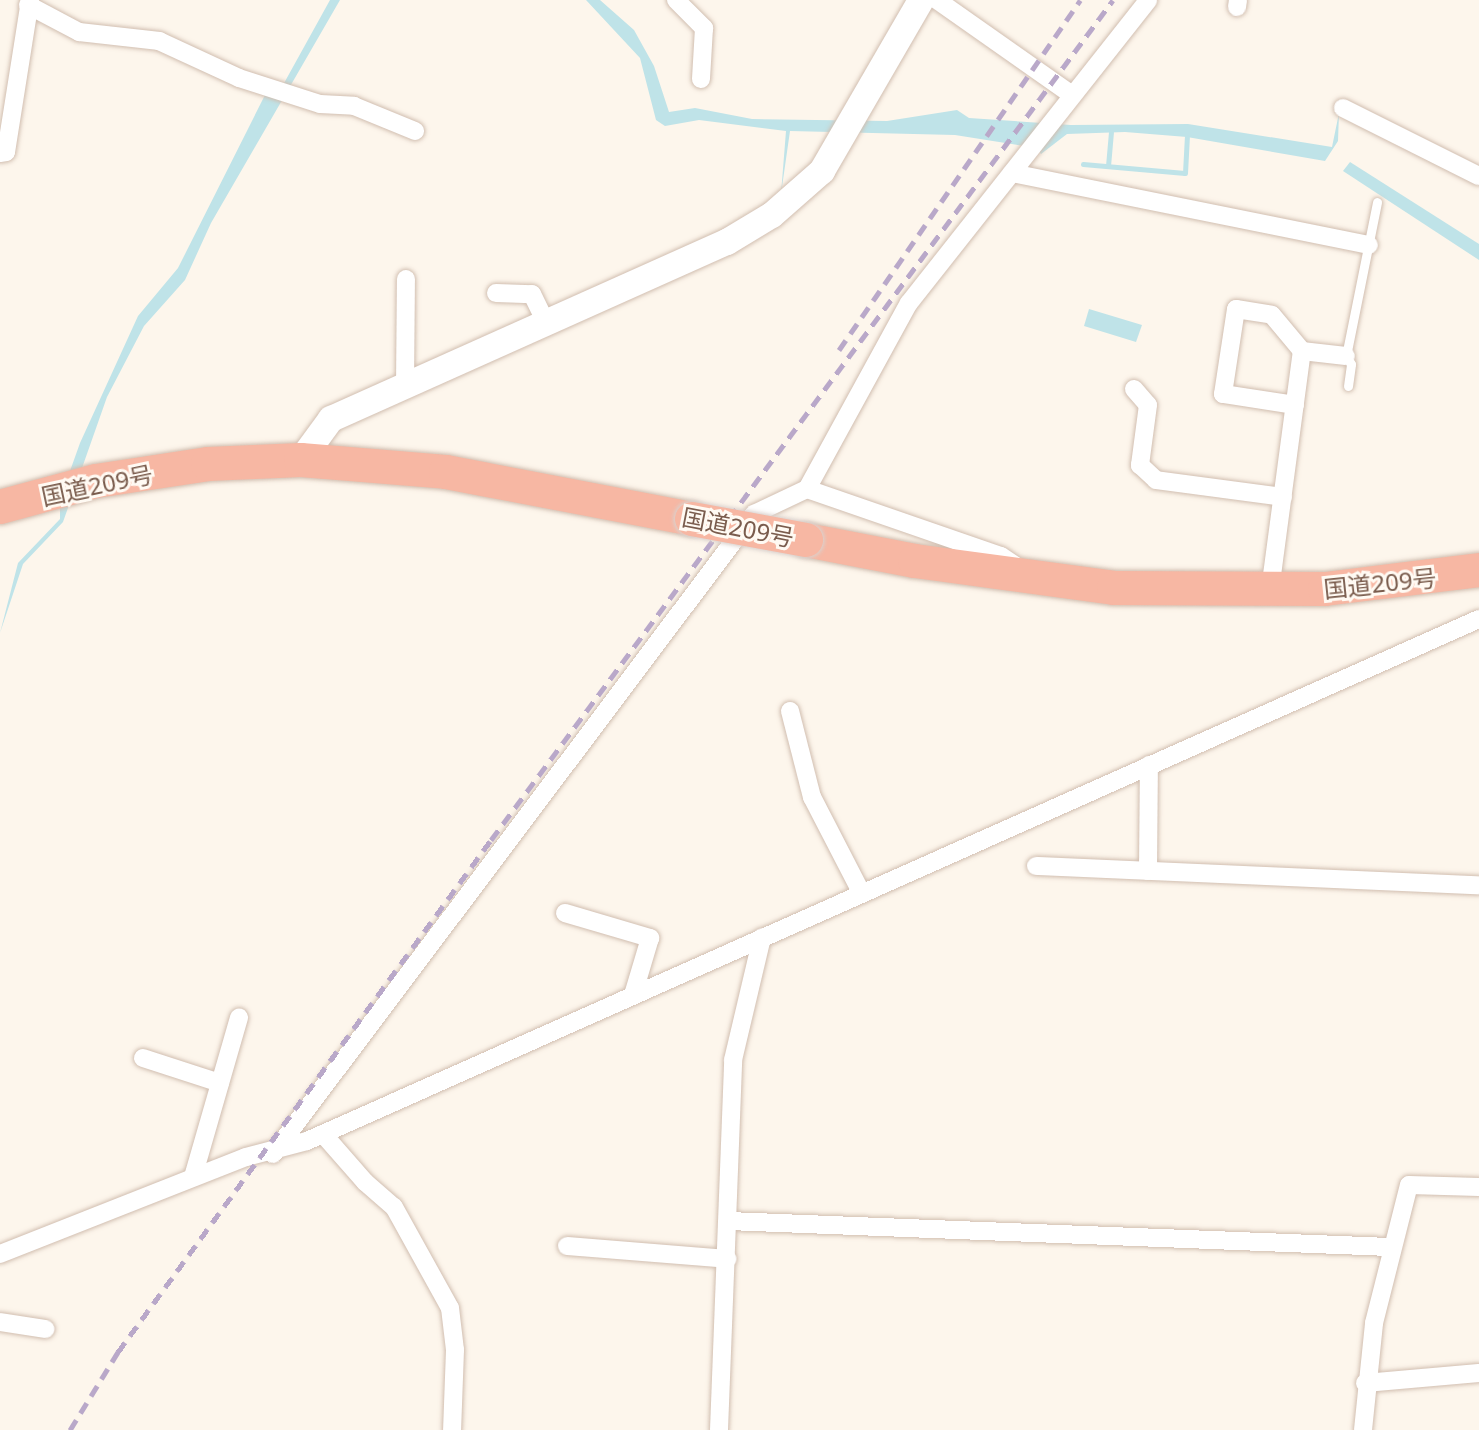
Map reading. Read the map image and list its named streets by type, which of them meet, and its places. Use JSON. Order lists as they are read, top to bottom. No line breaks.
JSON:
{"streets":{"highway":["国道209号"]}}
